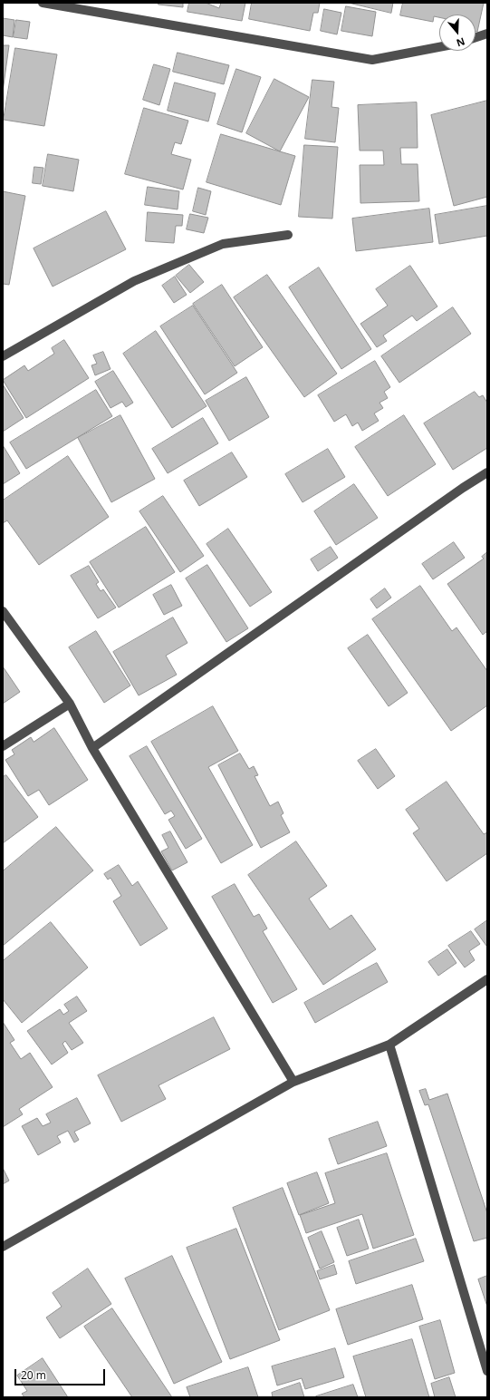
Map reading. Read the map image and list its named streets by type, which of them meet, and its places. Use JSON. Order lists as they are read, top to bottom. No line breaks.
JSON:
{"scale_bar":"20 m","north":"bottom"}
